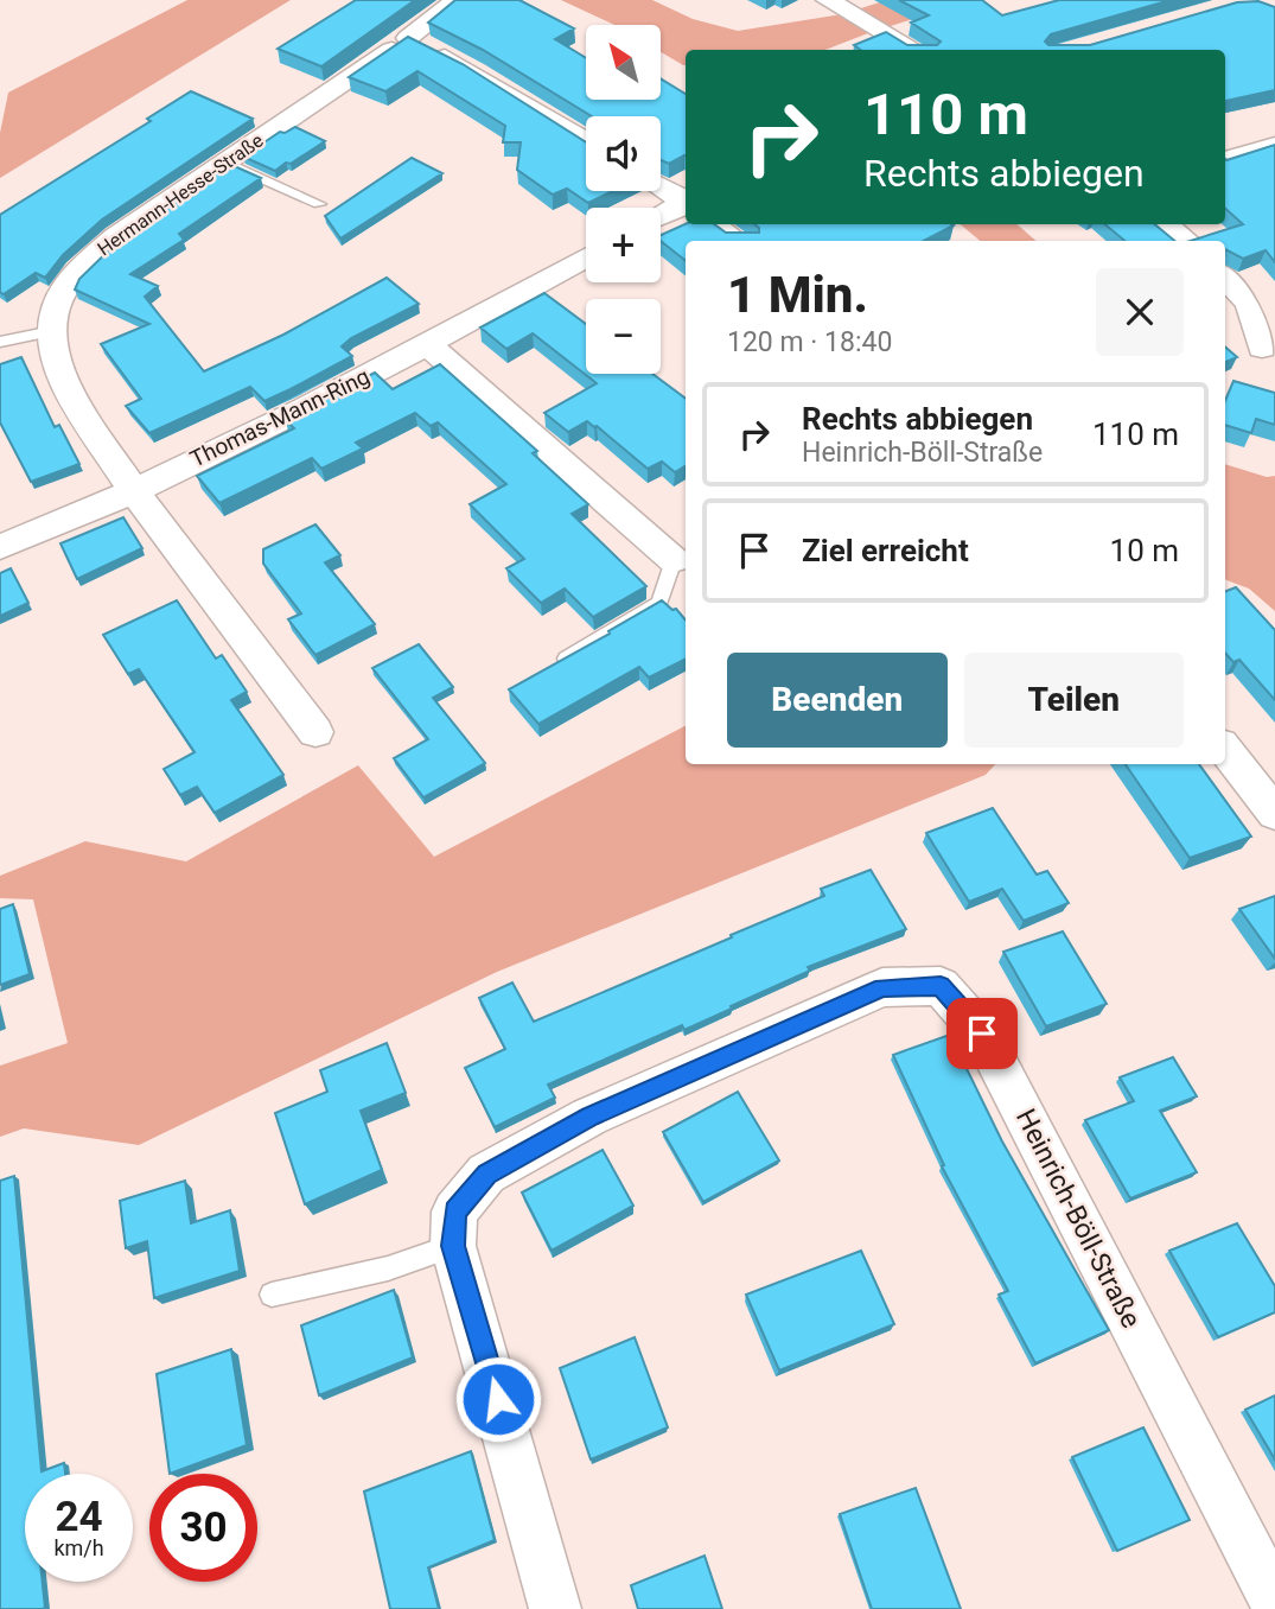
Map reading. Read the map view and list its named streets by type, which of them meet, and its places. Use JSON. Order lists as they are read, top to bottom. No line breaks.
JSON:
{"streets":{"street":["Hermann-Hesse-Straße","Thomas-Mann-Ring","Heinrich-Böll-Straße"]},"crossings":[["Hermann-Hesse-Straße","Thomas-Mann-Ring"]],"north":"top left","page":{"map_buttons":["+","−"],"turn":["110 m","Rechts abbiegen"],"heading":["1 Min.","120 m · 18:40"],"list":[{"name":"Rechts abbiegen","note":"Heinrich-Böll-Straße","value":"110 m"},{"name":"Ziel erreicht","value":"10 m"}],"buttons":["Beenden","Teilen"],"speed":"24 km/h","limit":"30"}}
